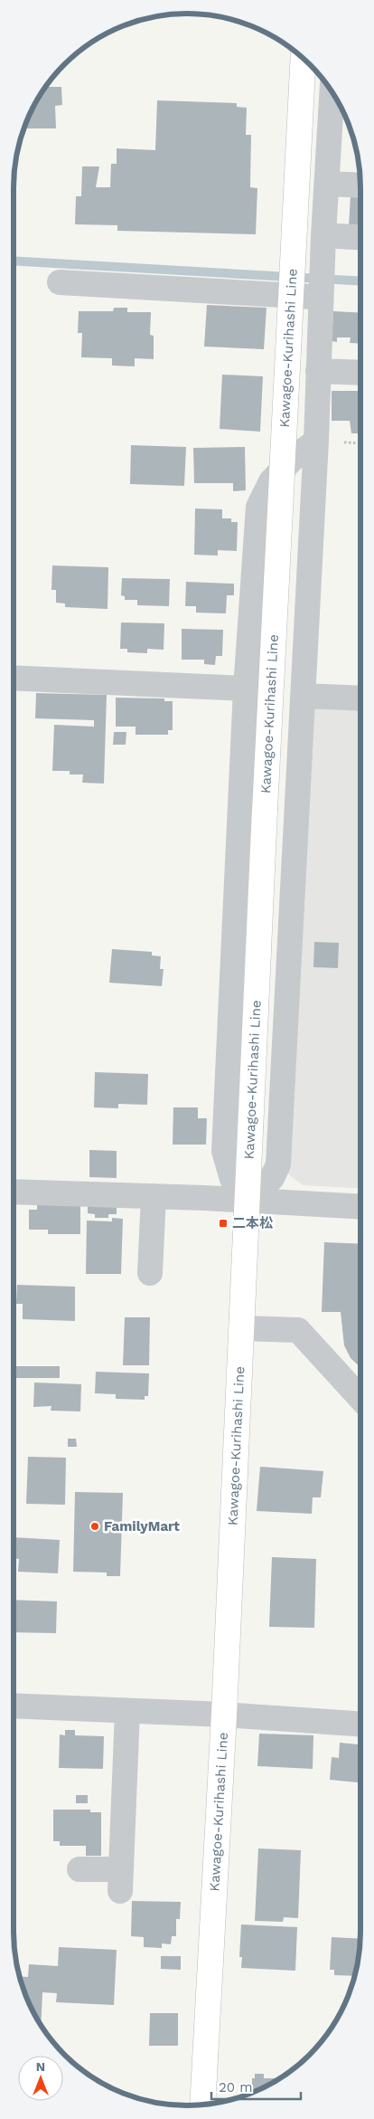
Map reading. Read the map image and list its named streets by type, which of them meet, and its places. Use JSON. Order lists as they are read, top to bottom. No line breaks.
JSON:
{"streets":{"main road":["Kawagoe-Kurihashi Line"]},"places":{"transit":["二本松"],"other":["FamilyMart"]},"scale_bar":"20 m","north":"top"}
